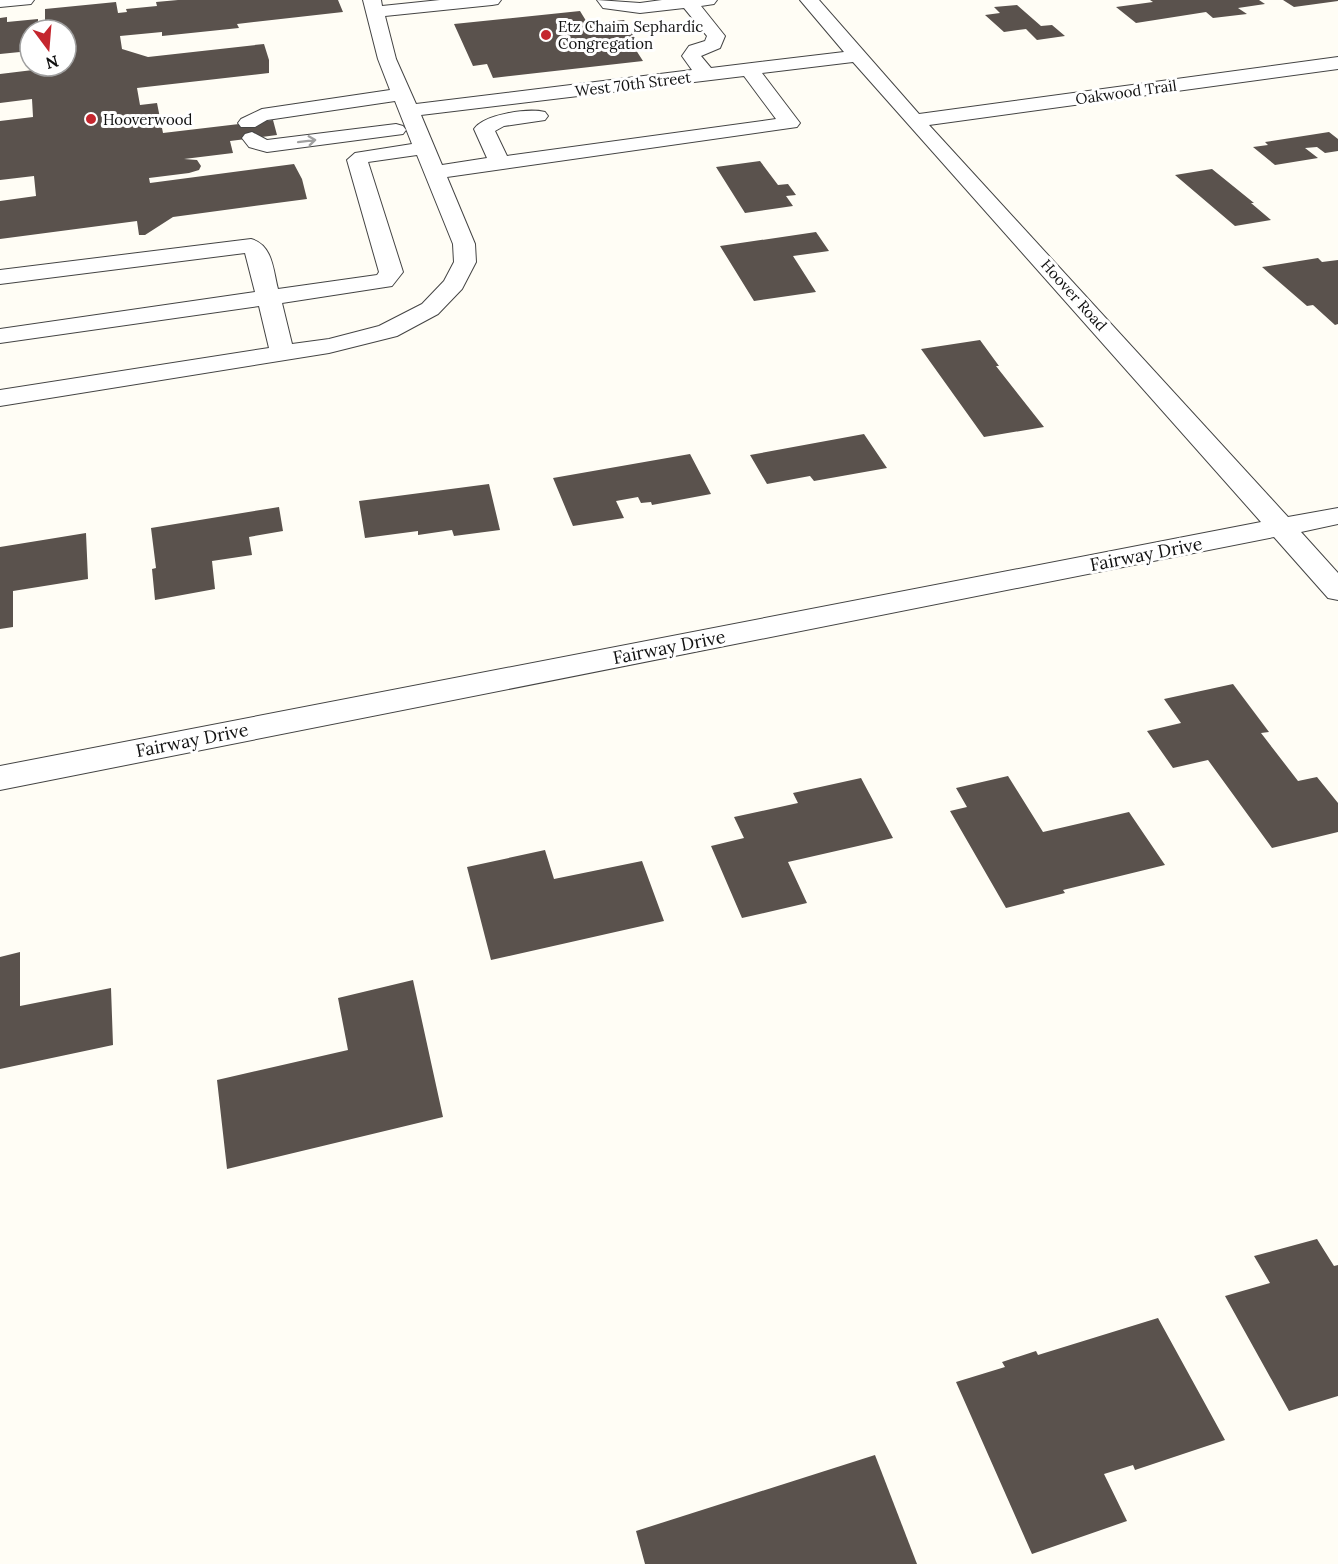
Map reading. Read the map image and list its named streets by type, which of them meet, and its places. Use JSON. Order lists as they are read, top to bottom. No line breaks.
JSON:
{"streets":{"street":["West 70th Street","Oakwood Trail","Hoover Road","Fairway Drive"]},"crossings":[["West 70th Street","Hoover Road"],["Oakwood Trail","Hoover Road"],["Hoover Road","Fairway Drive"]],"places":["Etz Chaim Sephardic Congregation","Hooverwood"],"north":"bottom"}
